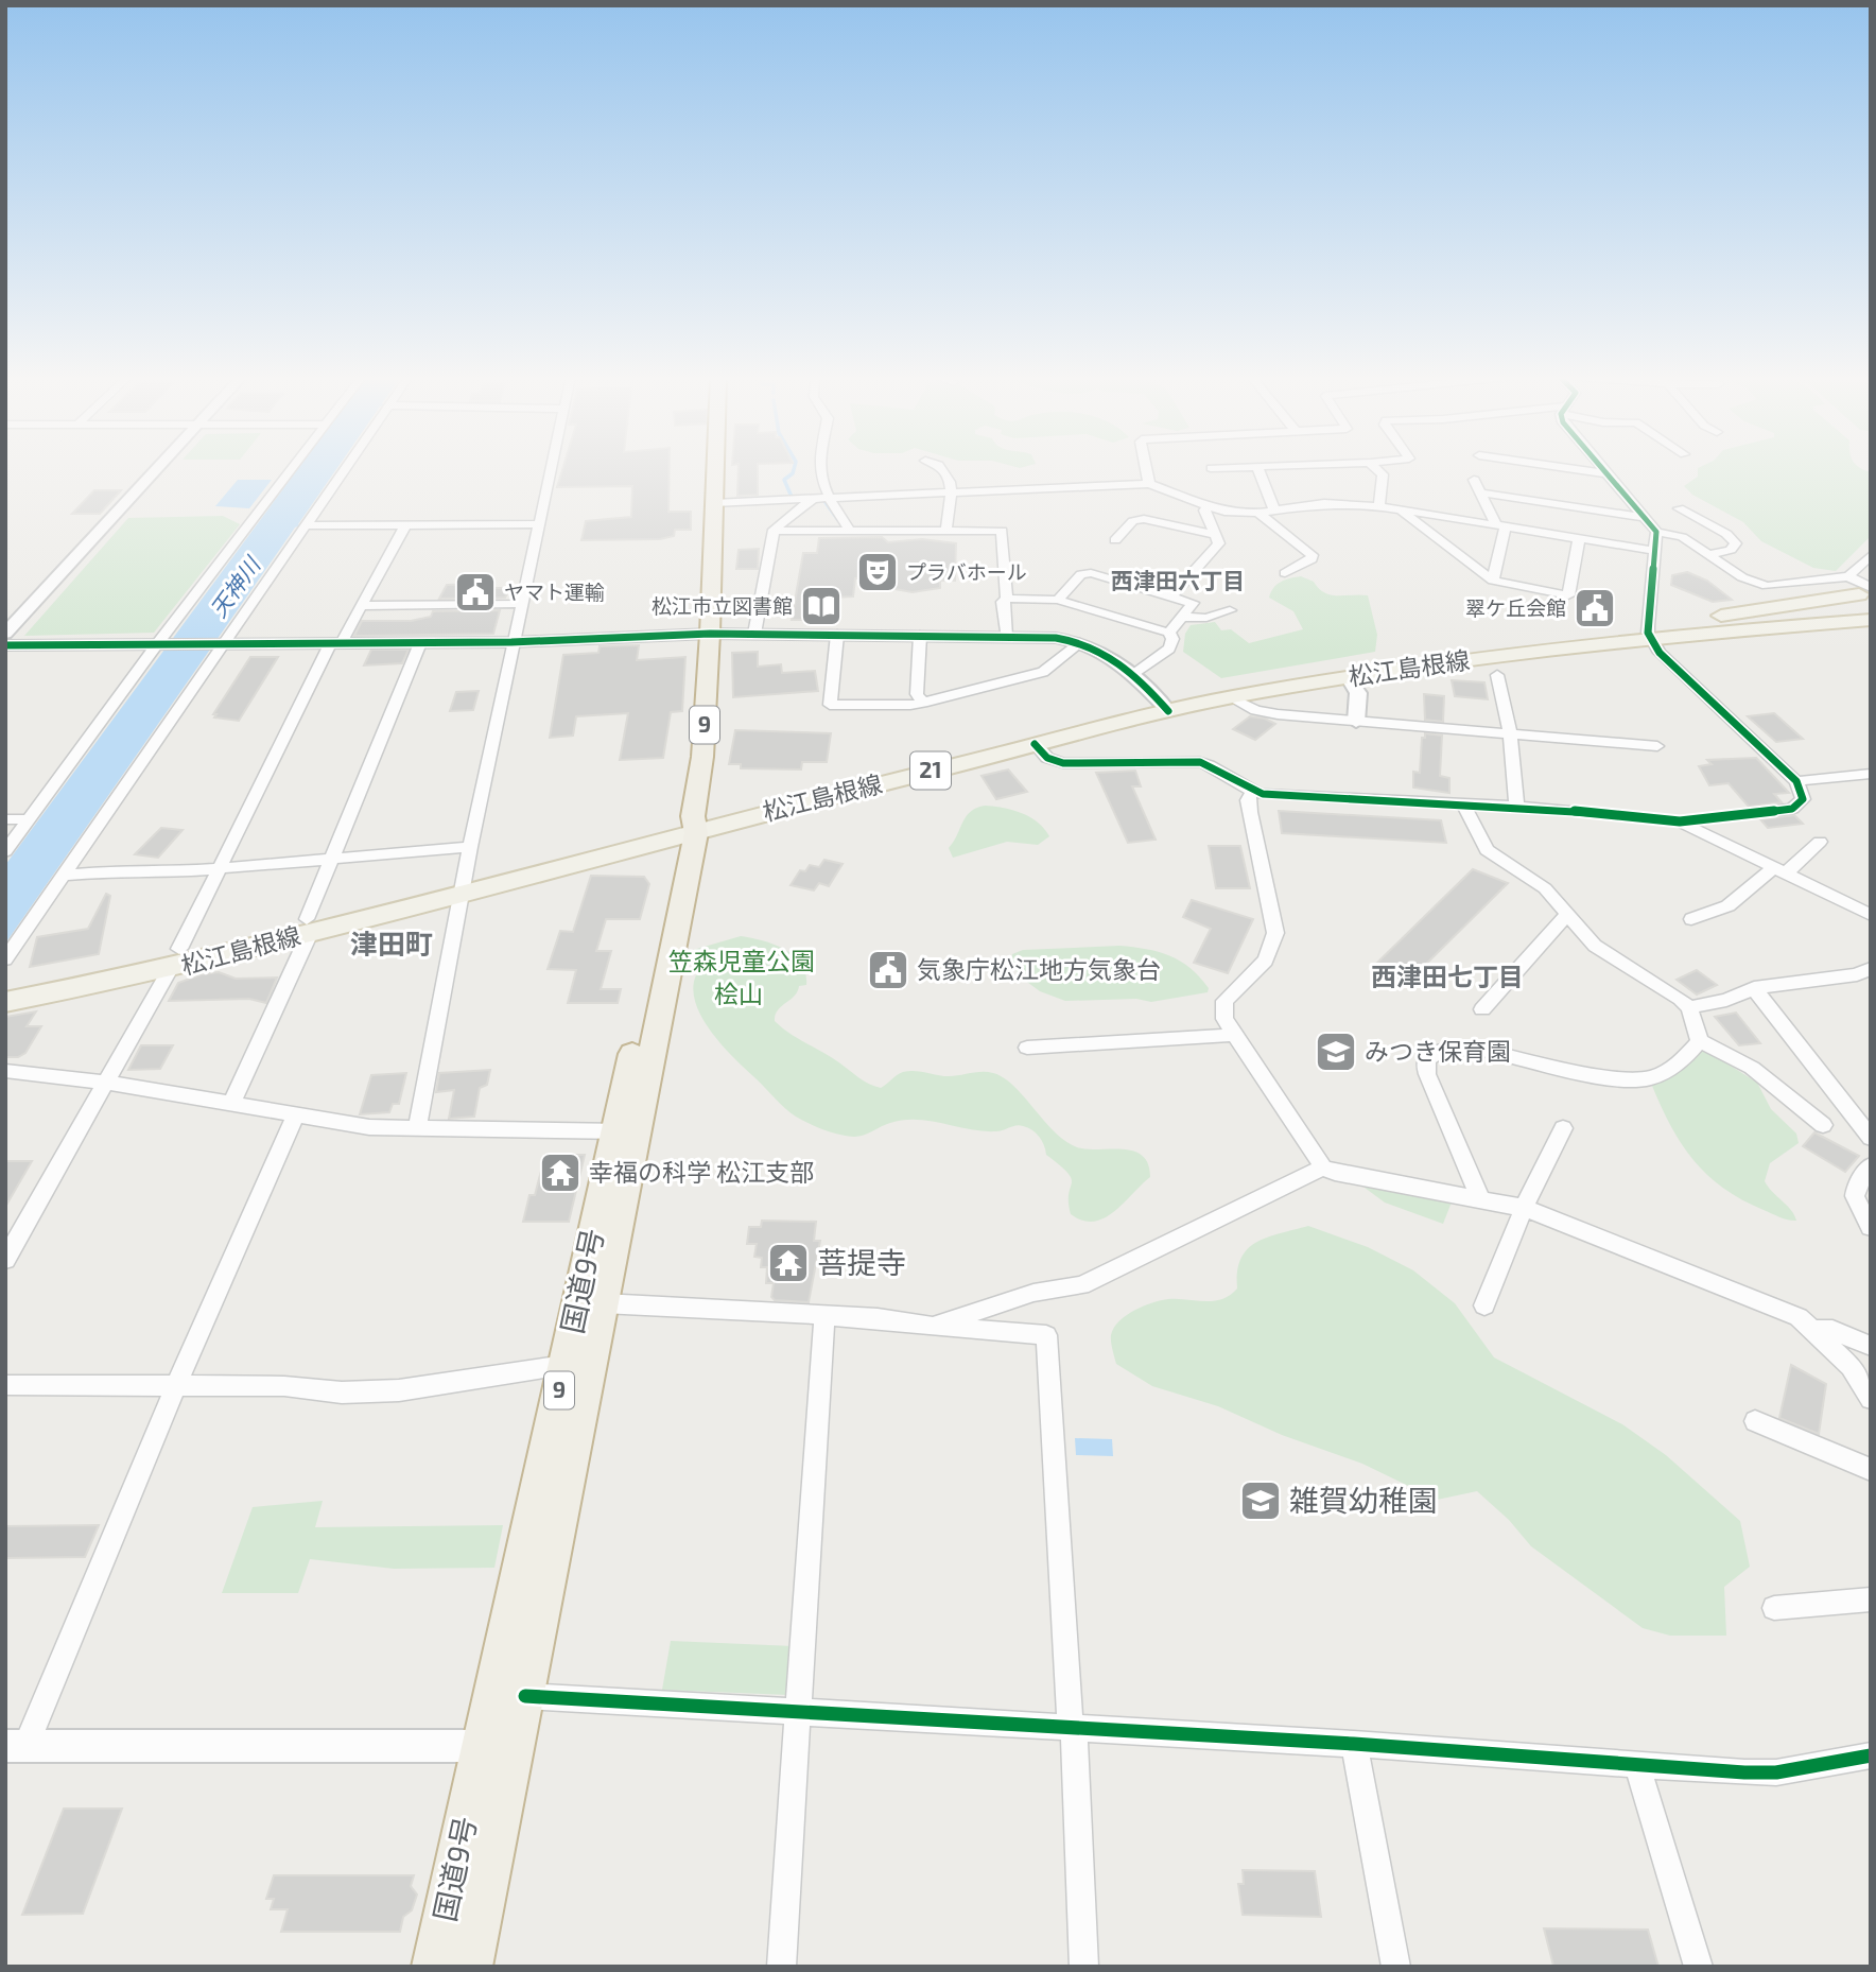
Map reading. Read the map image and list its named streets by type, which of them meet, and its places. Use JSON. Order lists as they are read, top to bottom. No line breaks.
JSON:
{"streets":{"highway":["9","国道9号"],"main road":["松江島根線","21"]},"crossings":[["松江島根線","国道9号"]],"districts":["西津田六丁目","津田町","西津田七丁目"],"water":["天神川"],"parks":["笠森児童公園","桧山"],"places":{"theatre":["プラバホール"],"public building":["ヤマト運輸","翠ケ丘会館","気象庁松江地方気象台"],"library":["松江市立図書館"],"school or university":["みつき保育園","雑賀幼稚園"],"temple":["幸福の科学 松江支部","菩提寺"]}}
